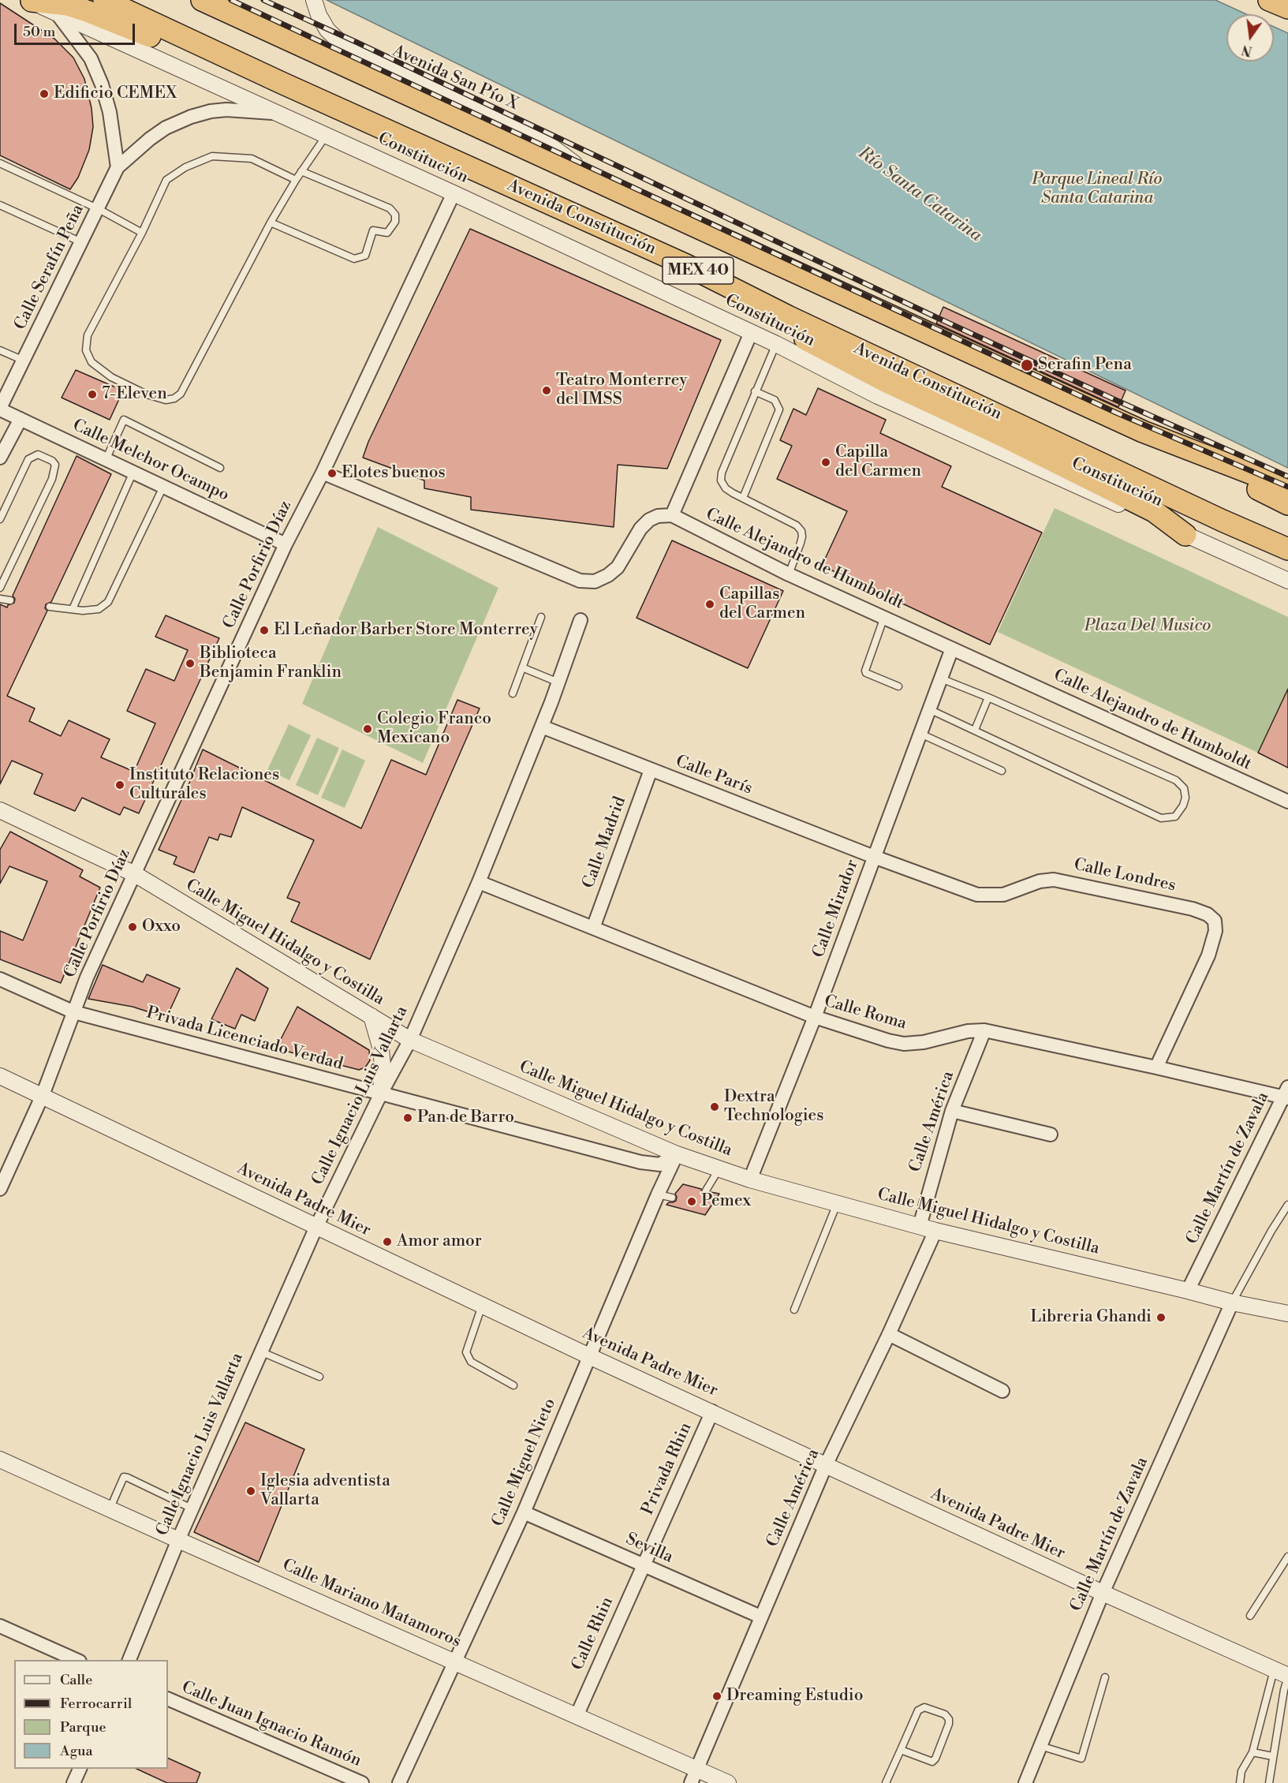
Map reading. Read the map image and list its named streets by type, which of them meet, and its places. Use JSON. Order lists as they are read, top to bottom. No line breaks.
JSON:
{"streets":{"highway":["Avenida Constitución","MEX 40"],"street":["Avenida San Pío X","Constitución","Calle Serafín Peña","Calle Melchor Ocampo","Calle Alejandro de Humboldt","Calle Porfirio Díaz","Calle París","Calle Madrid","Calle Londres","Calle Mirador","Calle Miguel Hidalgo y Costilla","Calle Roma","Privada Licenciado Verdad","Calle Ignacio Luis Vallarta","Calle América","Calle Martín de Zavala","Avenida Padre Mier","Calle Miguel Nieto","Privada Rhin","Sevilla","Calle Mariano Matamoros","Calle Rhin","Calle Juan Ignacio Ramón"]},"crossings":[["Avenida San Pío X","MEX 40"],["Constitución","Calle Serafín Peña"],["Constitución","Calle Porfirio Díaz"],["Calle Serafín Peña","Calle Melchor Ocampo"],["Calle Melchor Ocampo","Calle Porfirio Díaz"],["Calle Alejandro de Humboldt","Calle Mirador"],["Calle Porfirio Díaz","Calle Miguel Hidalgo y Costilla"],["Calle Porfirio Díaz","Privada Licenciado Verdad"],["Calle Porfirio Díaz","Avenida Padre Mier"],["Calle París","Calle Madrid"],["Calle París","Calle Londres"],["Calle París","Calle Mirador"],["Calle París","Calle Ignacio Luis Vallarta"],["Calle Madrid","Calle Roma"],["Calle Londres","Calle Mirador"],["Calle Londres","Calle Roma"],["Calle Mirador","Calle Miguel Hidalgo y Costilla"],["Calle Mirador","Calle Roma"],["Calle Miguel Hidalgo y Costilla","Privada Licenciado Verdad"],["Calle Miguel Hidalgo y Costilla","Calle Ignacio Luis Vallarta"],["Calle Miguel Hidalgo y Costilla","Calle América"],["Calle Miguel Hidalgo y Costilla","Calle Martín de Zavala"],["Calle Miguel Hidalgo y Costilla","Calle Miguel Nieto"],["Calle Roma","Calle Ignacio Luis Vallarta"],["Calle Roma","Calle América"],["Calle Roma","Calle Martín de Zavala"],["Privada Licenciado Verdad","Calle Ignacio Luis Vallarta"],["Privada Licenciado Verdad","Calle Miguel Nieto"],["Calle Ignacio Luis Vallarta","Avenida Padre Mier"],["Calle Ignacio Luis Vallarta","Calle Mariano Matamoros"],["Calle América","Avenida Padre Mier"],["Calle América","Sevilla"],["Calle América","Calle Mariano Matamoros"],["Calle Martín de Zavala","Avenida Padre Mier"],["Avenida Padre Mier","Calle Miguel Nieto"],["Avenida Padre Mier","Privada Rhin"],["Calle Miguel Nieto","Sevilla"],["Calle Miguel Nieto","Calle Mariano Matamoros"],["Privada Rhin","Sevilla"],["Privada Rhin","Calle Rhin"],["Sevilla","Calle Rhin"],["Calle Mariano Matamoros","Calle Rhin"]],"water":["Río Santa Catarina"],"parks":["Parque Lineal Río Santa Catarina","Plaza Del Musico"],"places":["Edificio CEMEX","Serafin Pena","Teatro Monterrey del IMSS","7-Eleven","Capilla del Carmen","Elotes buenos","Capillas del Carmen","El Leñador Barber Store Monterrey","Biblioteca Benjamin Franklin","Colegio Franco Mexicano","Instituto Relaciones Culturales","Oxxo","Dextra Technologies","Pan de Barro","Pemex","Amor amor","Libreria Ghandi","Iglesia adventista Vallarta","Dreaming Estudio"],"legend":["Calle","Ferrocarril","Parque","Agua"],"scale_bar":"50 m","north":"bottom"}
